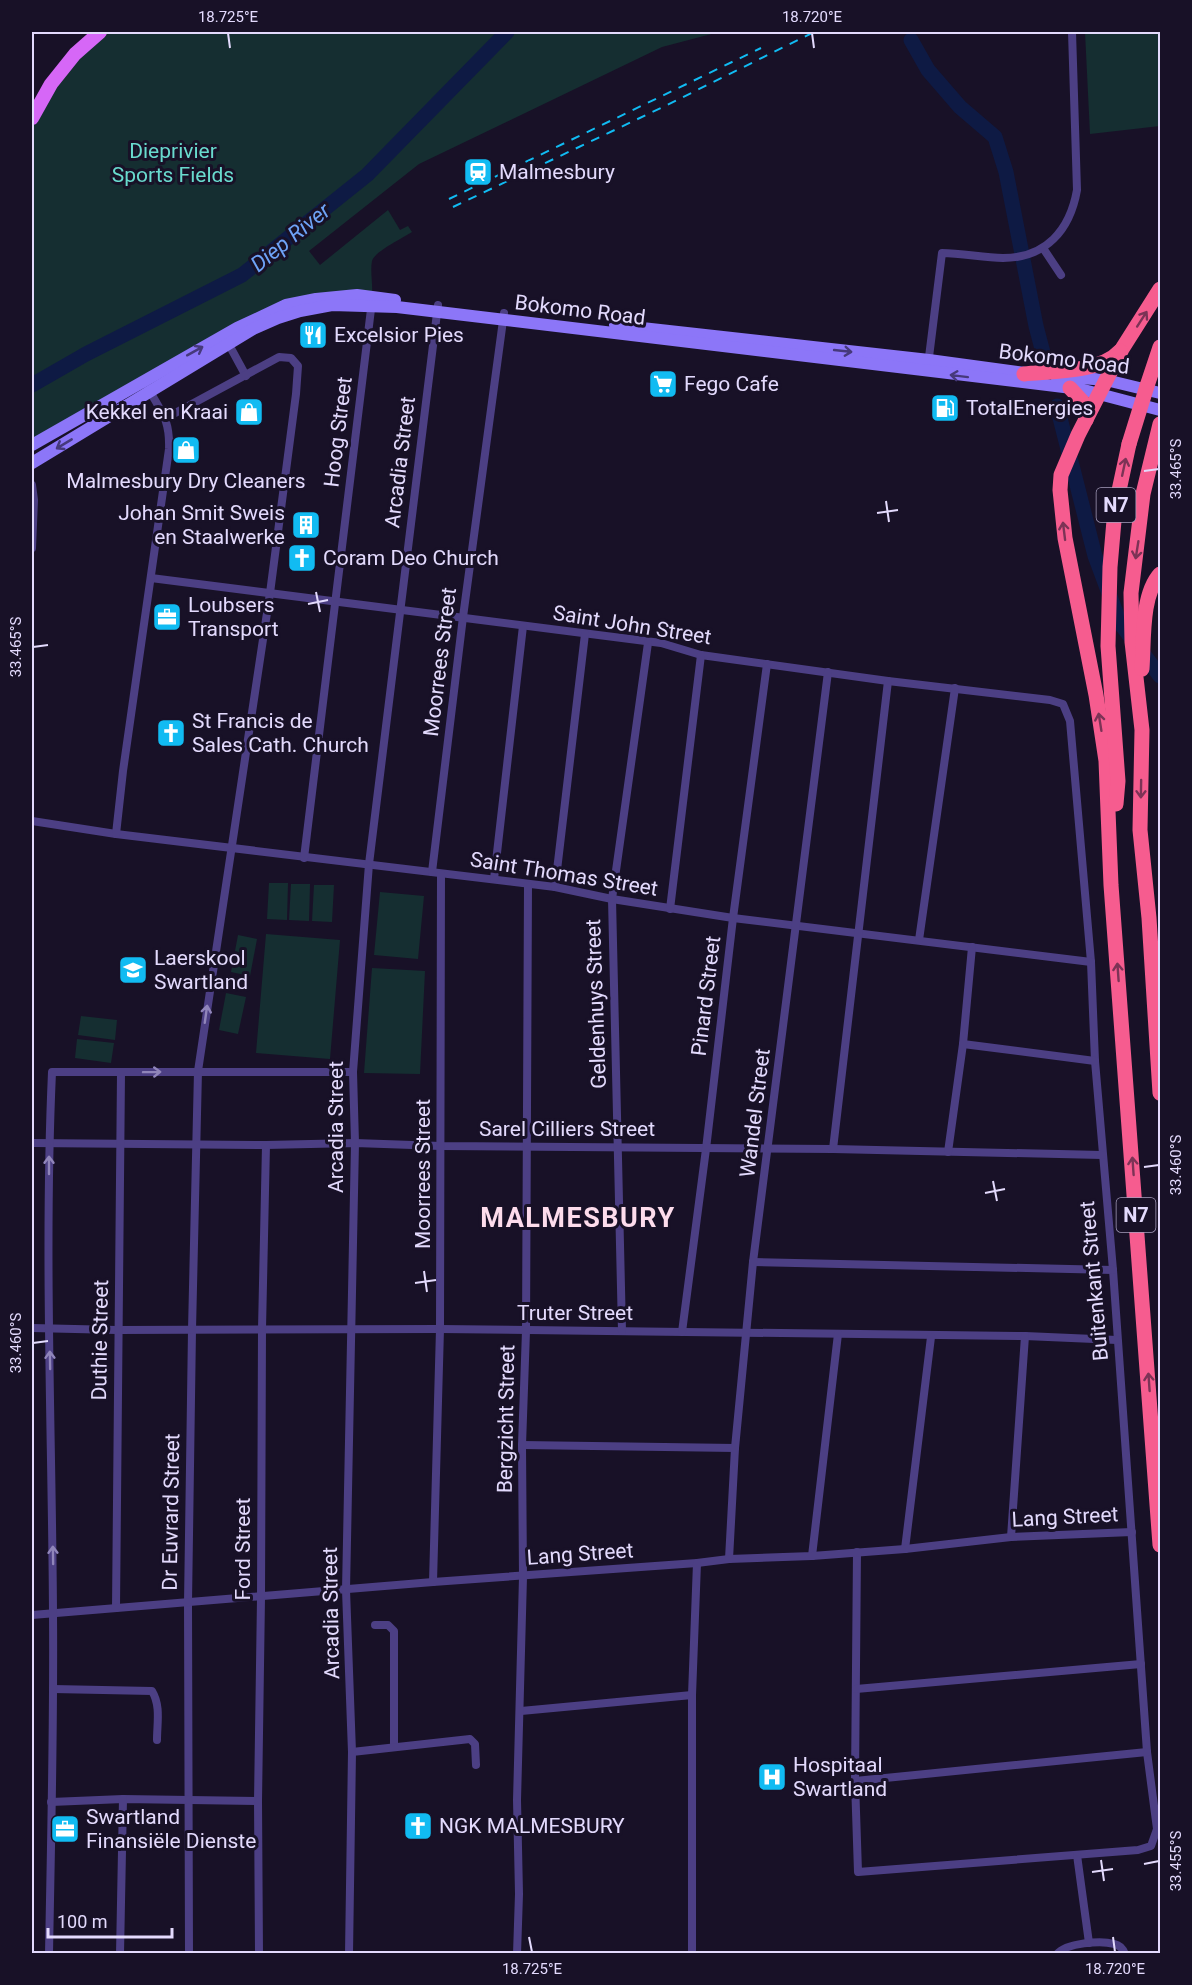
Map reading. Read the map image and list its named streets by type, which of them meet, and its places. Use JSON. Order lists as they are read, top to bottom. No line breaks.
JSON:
{"streets":{"highway":["N7"],"main road":["Bokomo Road"],"street":["Hoog Street","Arcadia Street","Saint John Street","Moorrees Street","Saint Thomas Street","Pinard Street","Geldenhuys Street","Wandel Street","Sarel Cilliers Street","Buitenkant Street","Truter Street","Duthie Street","Bergzicht Street","Dr Euvrard Street","Lang Street","Ford Street"]},"crossings":[["Bokomo Road","Hoog Street"],["Bokomo Road","Arcadia Street"],["Bokomo Road","N7"],["Bokomo Road","Moorrees Street"],["Hoog Street","Saint John Street"],["Hoog Street","Saint Thomas Street"],["Arcadia Street","Saint John Street"],["Arcadia Street","Saint Thomas Street"],["Arcadia Street","Sarel Cilliers Street"],["Arcadia Street","Truter Street"],["Arcadia Street","Lang Street"],["Saint John Street","Moorrees Street"],["Saint John Street","Pinard Street"],["Saint John Street","Geldenhuys Street"],["Saint John Street","Wandel Street"],["Saint John Street","Buitenkant Street"],["Saint John Street","Dr Euvrard Street"],["Moorrees Street","Saint Thomas Street"],["Moorrees Street","Sarel Cilliers Street"],["Moorrees Street","Truter Street"],["Moorrees Street","Lang Street"],["Saint Thomas Street","Pinard Street"],["Saint Thomas Street","Geldenhuys Street"],["Saint Thomas Street","Wandel Street"],["Saint Thomas Street","Buitenkant Street"],["Saint Thomas Street","Bergzicht Street"],["Saint Thomas Street","Dr Euvrard Street"],["Pinard Street","Sarel Cilliers Street"],["Pinard Street","Truter Street"],["Geldenhuys Street","Sarel Cilliers Street"],["Geldenhuys Street","Truter Street"],["Wandel Street","Sarel Cilliers Street"],["Wandel Street","Truter Street"],["Wandel Street","Lang Street"],["Sarel Cilliers Street","Buitenkant Street"],["Sarel Cilliers Street","Duthie Street"],["Sarel Cilliers Street","Bergzicht Street"],["Sarel Cilliers Street","Dr Euvrard Street"],["Sarel Cilliers Street","Ford Street"],["Buitenkant Street","Truter Street"],["Buitenkant Street","Lang Street"],["Truter Street","Duthie Street"],["Truter Street","Bergzicht Street"],["Truter Street","Dr Euvrard Street"],["Truter Street","Ford Street"],["Duthie Street","Lang Street"],["Bergzicht Street","Lang Street"],["Dr Euvrard Street","Lang Street"],["Lang Street","Ford Street"]],"districts":["MALMESBURY"],"water":["Diep River"],"parks":["Dieprivier Sports Fields"],"places":{"station":["Malmesbury"],"restaurant":["Excelsior Pies"],"supermarket":["Fego Cafe"],"fuel station":["TotalEnergies"],"shop":["Kekkel en Kraai","Malmesbury Dry Cleaners"],"building":["Johan Smit Sweis en Staalwerke"],"church":["Coram Deo Church","St Francis de Sales Cath. Church","NGK MALMESBURY"],"office":["Loubsers Transport","Swartland Finansiële Dienste"],"school or university":["Laerskool Swartland"],"hospital":["Hospitaal Swartland"]},"scale_bar":"100 m","coordinates":["18.725°E","18.720°E","33.465°S","33.460°S","33.455°S"]}
